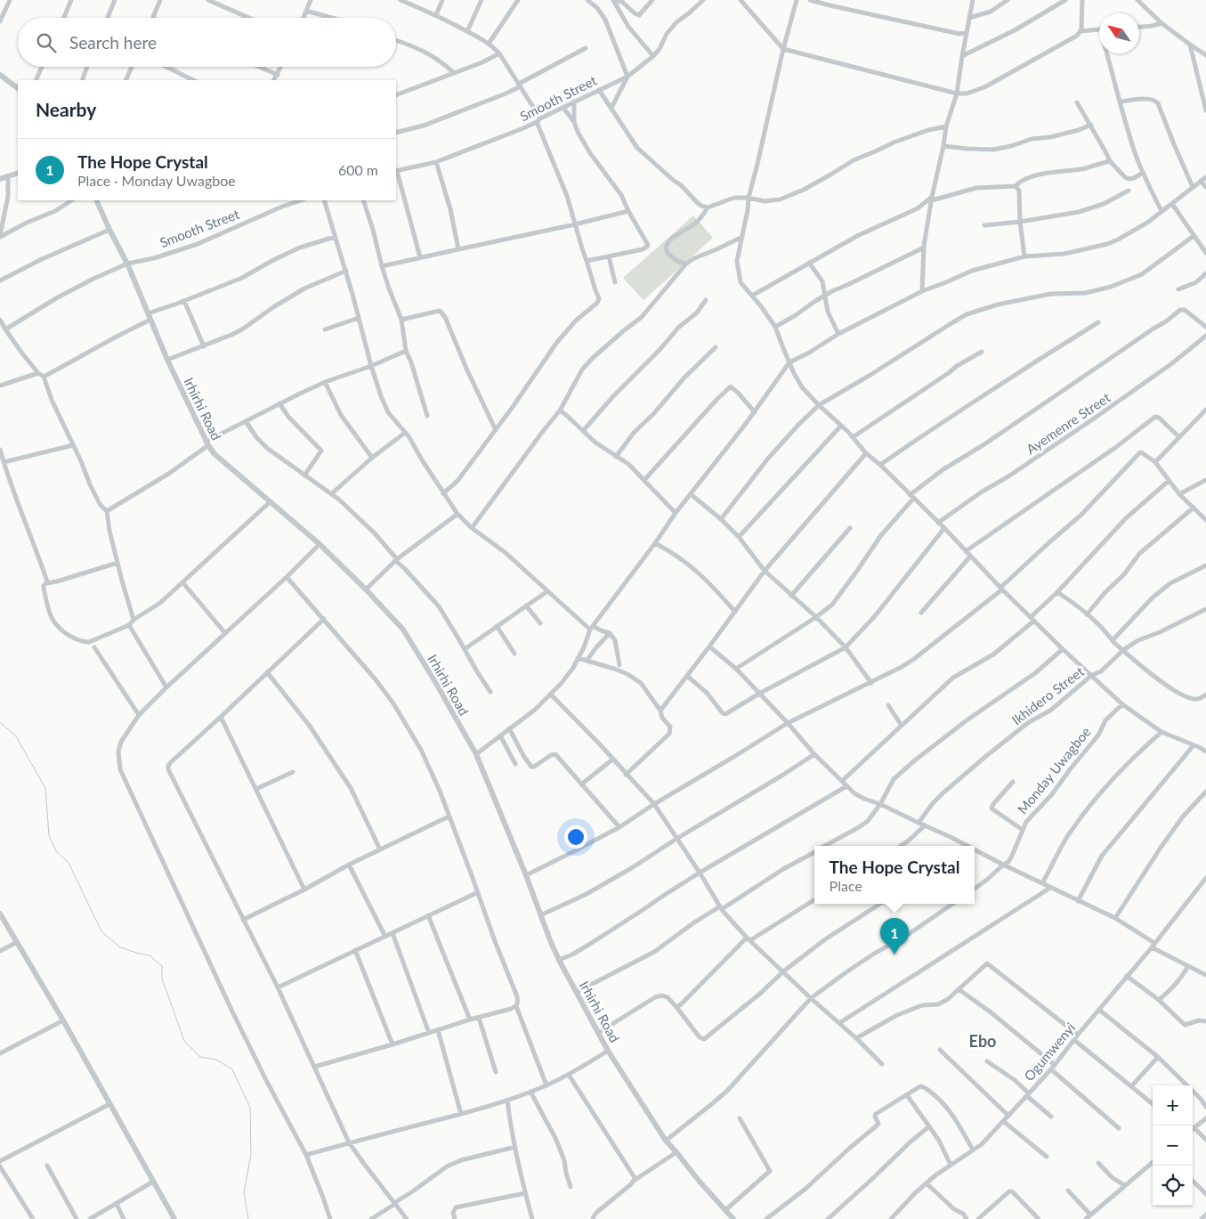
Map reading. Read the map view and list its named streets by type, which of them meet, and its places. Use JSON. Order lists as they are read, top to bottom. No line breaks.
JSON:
{"streets":{"street":["Smooth Street","Irhirhi Road","Ayemenre Street","Ikhidero Street","Monday Uwagboe","Ogumwenyi"]},"crossings":[["Smooth Street","Irhirhi Road"]],"districts":["Ebo"],"north":"top left","page":{"search":"Search here","heading":"Nearby","list":[{"mark":"1","name":"The Hope Crystal","note":"Place · Monday Uwagboe","value":"600 m"}],"popup":["The Hope Crystal","Place"],"pins":"1","map_buttons":["+","−"]}}
